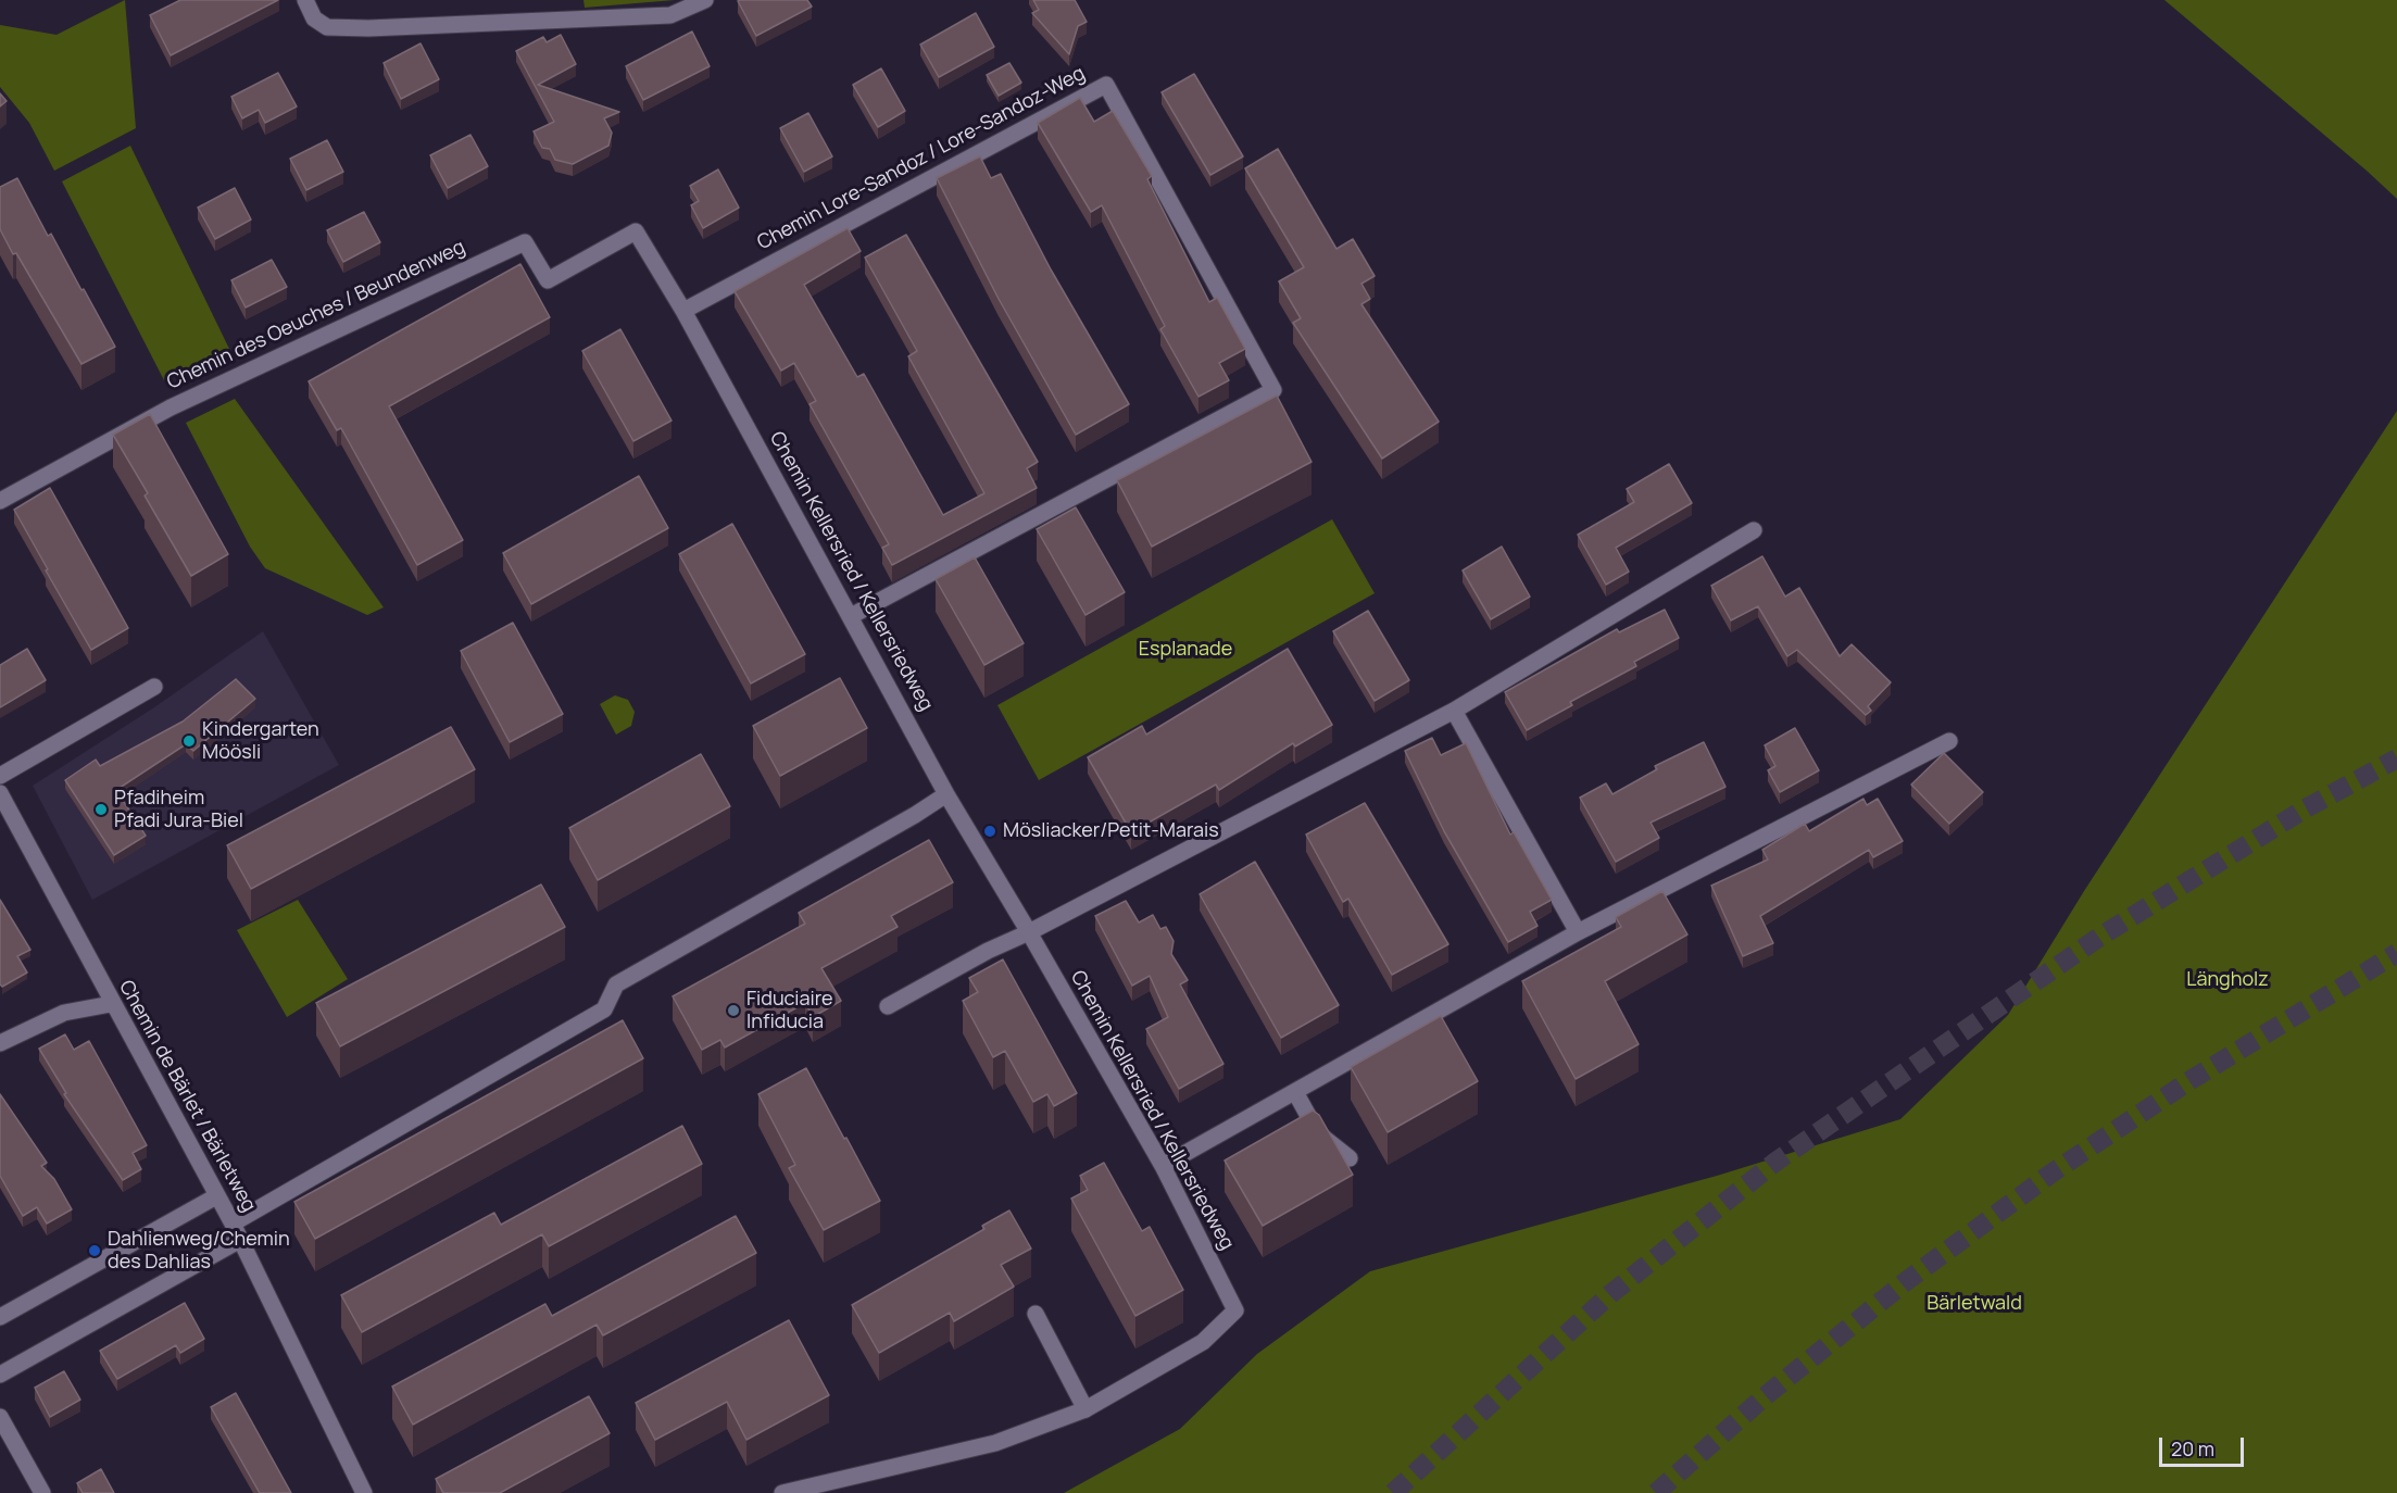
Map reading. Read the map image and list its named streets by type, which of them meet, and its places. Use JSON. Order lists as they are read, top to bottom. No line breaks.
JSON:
{"streets":{"street":["Chemin Lore-Sandoz / Lore-Sandoz-Weg","Chemin des Oeuches / Beundenweg","Chemin Kellersried / Kellersriedweg","Chemin de Bärlet / Bärletweg"]},"crossings":[["Chemin Lore-Sandoz / Lore-Sandoz-Weg","Chemin Kellersried / Kellersriedweg"],["Chemin des Oeuches / Beundenweg","Chemin Kellersried / Kellersriedweg"]],"parks":["Esplanade","Längholz","Bärletwald"],"places":["Kindergarten Möösli","Pfadiheim Pfadi Jura-Biel","Mösliacker/Petit-Marais","Fiduciaire Infiducia","Dahlienweg/Chemin des Dahlias"],"scale_bar":"20 m"}
